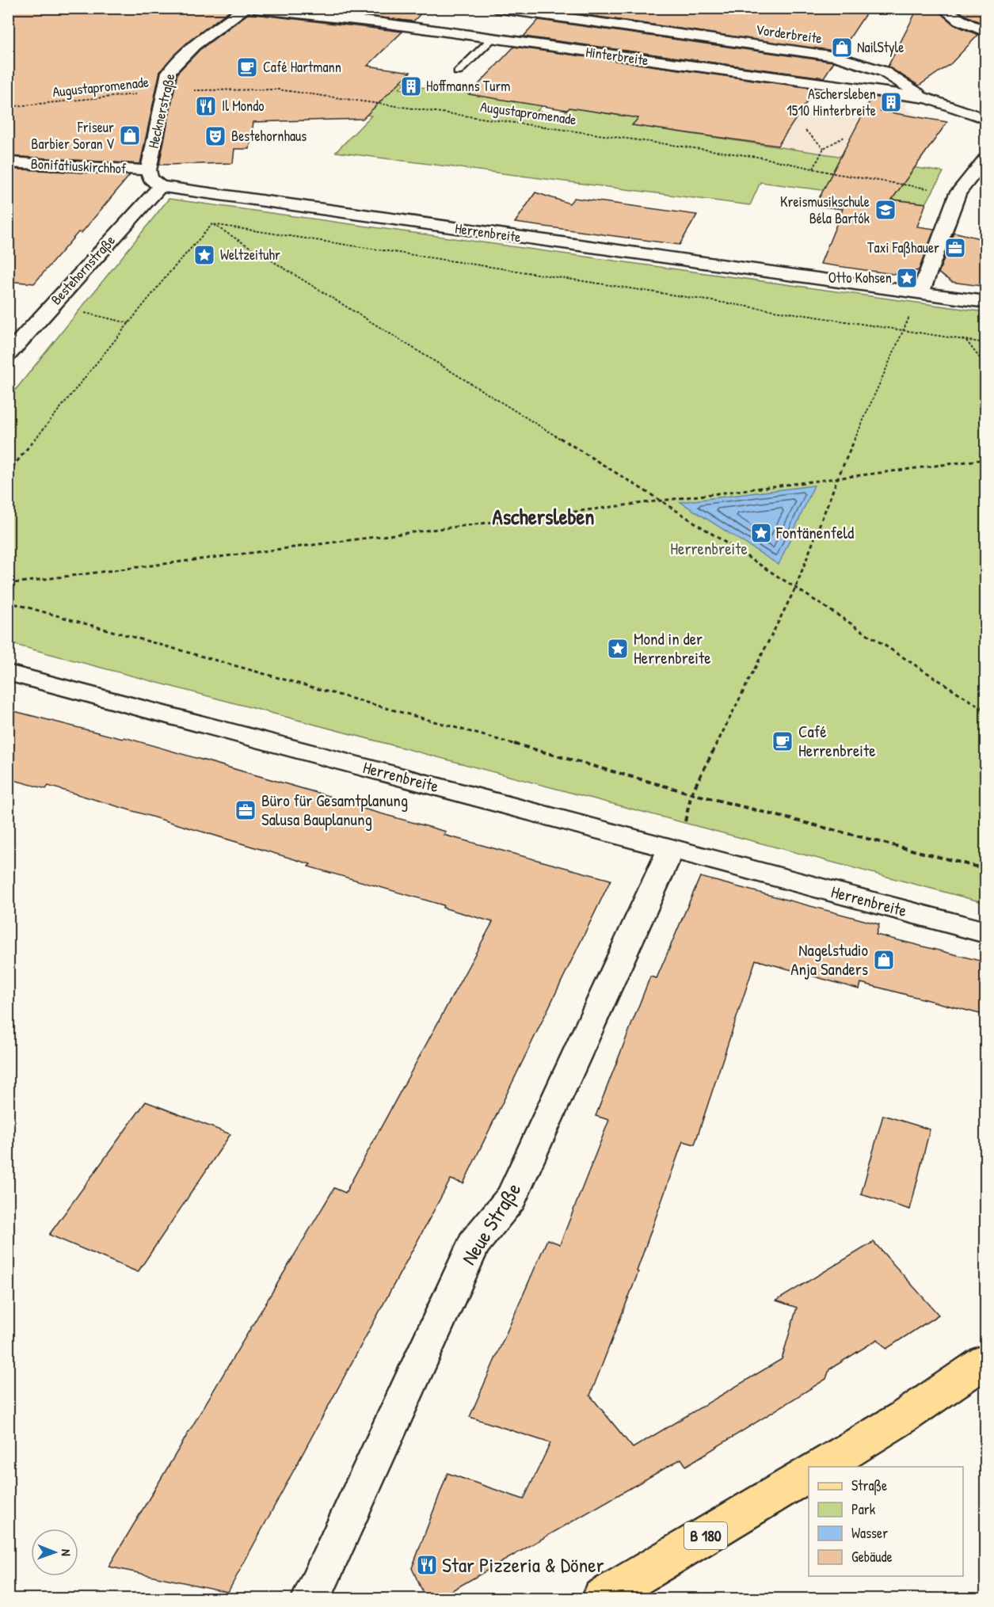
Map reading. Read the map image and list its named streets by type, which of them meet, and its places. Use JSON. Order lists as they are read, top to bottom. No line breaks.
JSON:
{"streets":{"main road":["B 180"],"street":["Vorderbreite","Hinterbreite","Hecknerstraße","Bonifatiuskirchhof","Herrenbreite","Bestehornstraße","Neue Straße"],"path":["Augustapromenade"]},"crossings":[["Vorderbreite","Hinterbreite"],["Hinterbreite","Hecknerstraße"],["Augustapromenade","Hecknerstraße"],["Hecknerstraße","Bonifatiuskirchhof"],["Hecknerstraße","Herrenbreite"],["Hecknerstraße","Bestehornstraße"],["Herrenbreite","Bestehornstraße"],["Herrenbreite","Neue Straße"]],"districts":["Aschersleben"],"parks":["Herrenbreite"],"places":{"shop":["NailStyle","Friseur Barbier Soran V","Nagelstudio Anja Sanders"],"cafe":["Café Hartmann","Café Herrenbreite"],"building":["Hoffmanns Turm","Aschersleben 1510 Hinterbreite"],"restaurant":["Il Mondo","Star Pizzeria & Döner"],"theatre":["Bestehornhaus"],"school or university":["Kreismusikschule Béla Bartók"],"office":["Taxi Faßhauer","Büro für Gesamtplanung Salusa Bauplanung"],"place":["Weltzeituhr","Otto Kohsen","Fontänenfeld","Mond in der Herrenbreite"]},"legend":["Straße","Park","Wasser","Gebäude"],"north":"right"}
